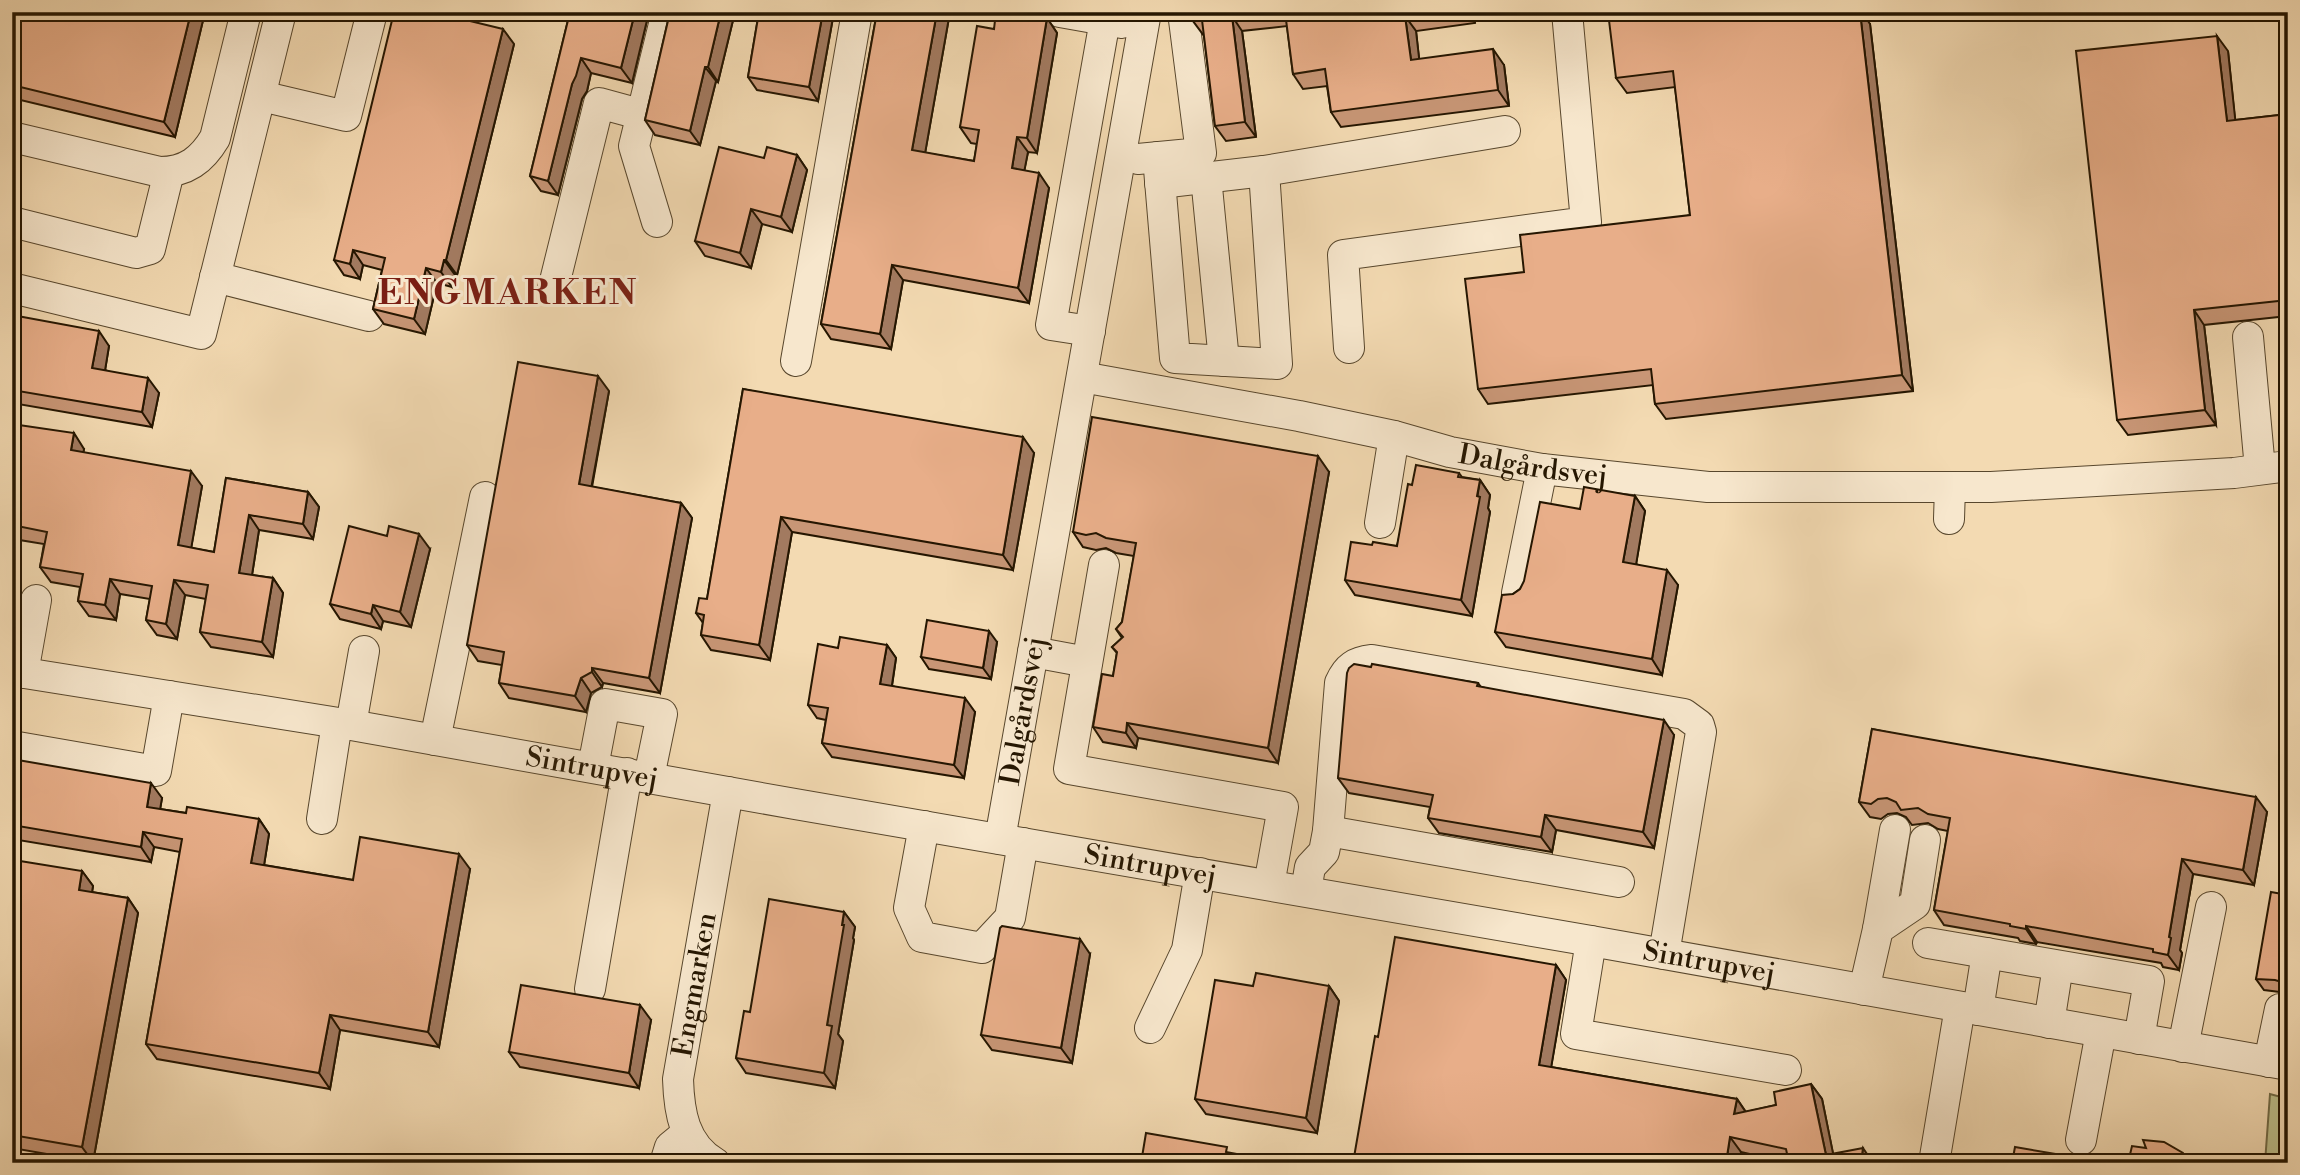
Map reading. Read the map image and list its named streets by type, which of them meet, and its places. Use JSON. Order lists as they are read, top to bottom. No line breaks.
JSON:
{"streets":{"street":["Dalgårdsvej","Sintrupvej","Engmarken"]},"crossings":[["Dalgårdsvej","Sintrupvej"],["Sintrupvej","Engmarken"]],"districts":["ENGMARKEN"]}
